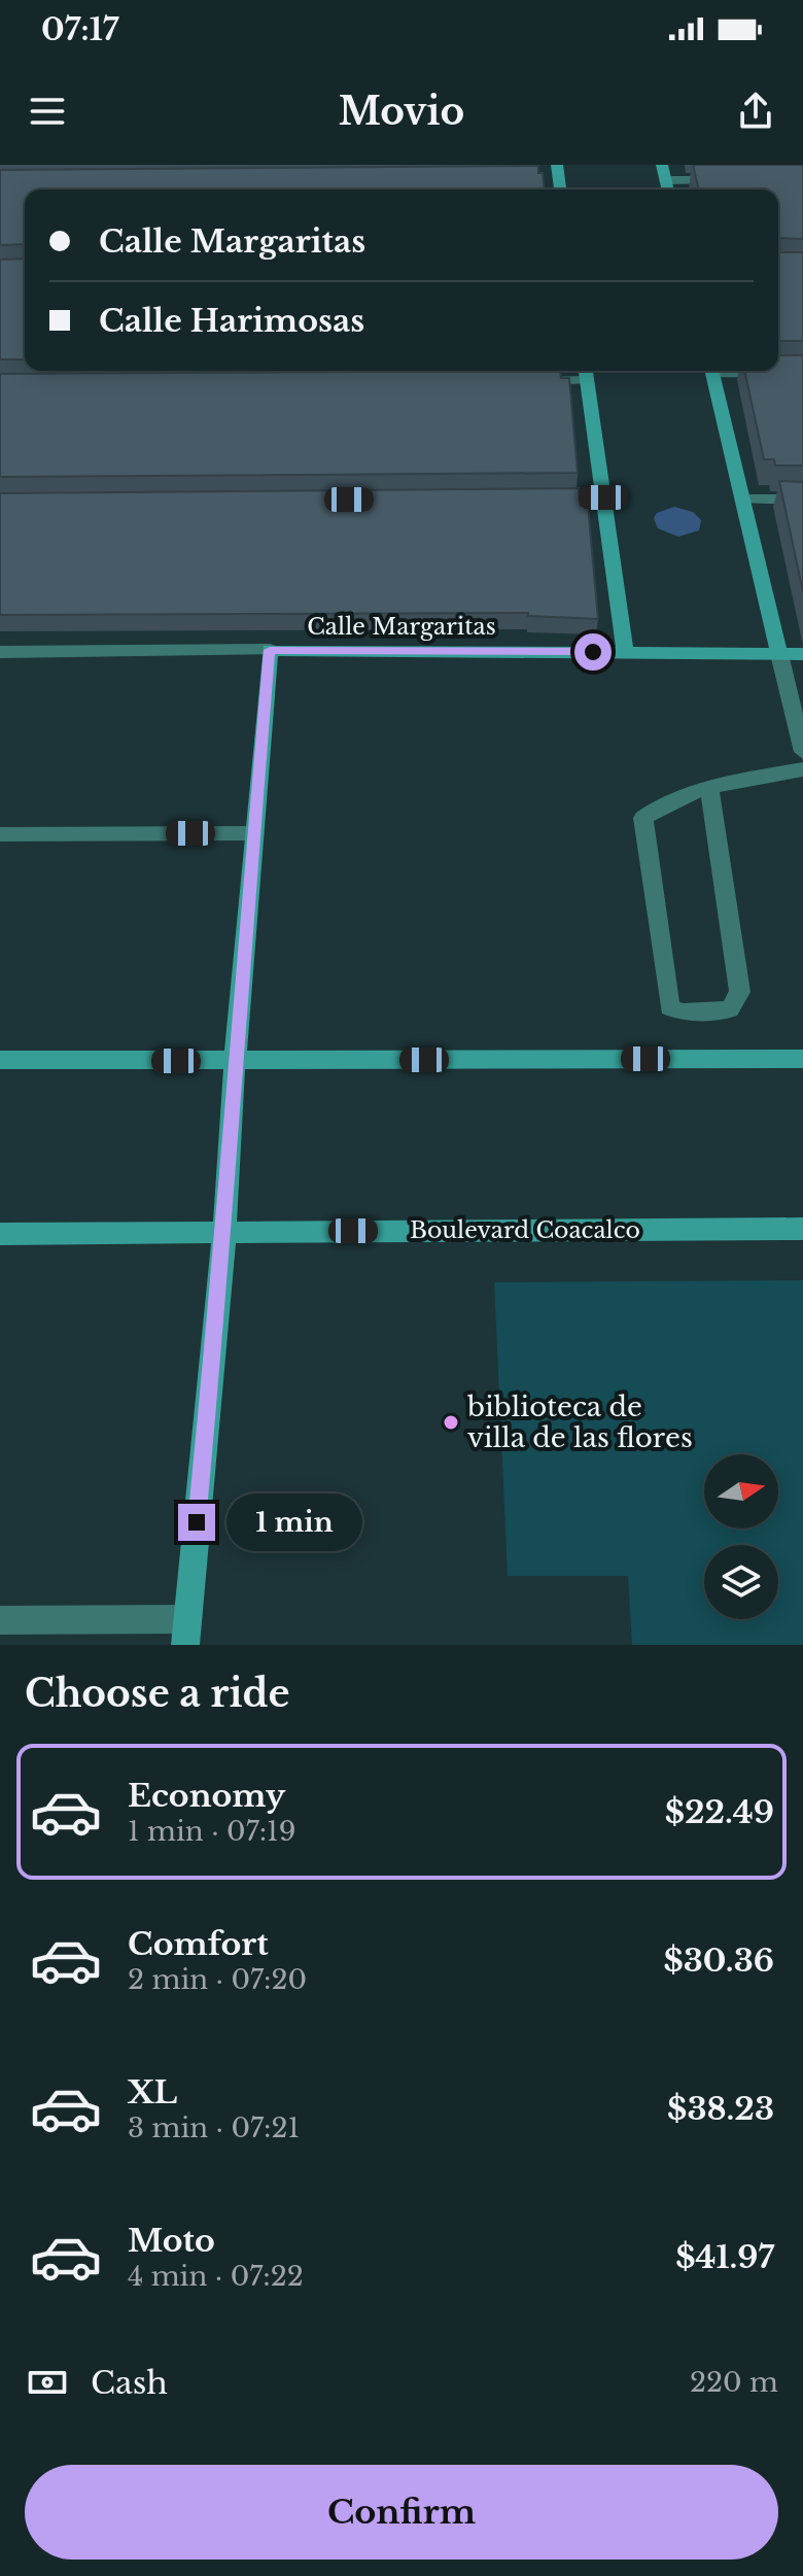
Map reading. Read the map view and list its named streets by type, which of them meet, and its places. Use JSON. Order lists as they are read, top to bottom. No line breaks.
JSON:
{"streets":{"street":["Calle Margaritas","Boulevard Coacalco"]},"places":["biblioteca de villa de las flores"],"north":"right","page":{"status":"07:17","header":"Movio","banner":["Calle Margaritas","Calle Harimosas"],"bubble":"1 min","heading":"Choose a ride","list":[{"name":"Economy","note":"1 min · 07:19","value":"$22.49"},{"name":"Comfort","note":"2 min · 07:20","value":"$30.36"},{"name":"XL","note":"3 min · 07:21","value":"$38.23"},{"name":"Moto","note":"4 min · 07:22","value":"$41.97"}],"pay":["Cash","220 m"],"buttons":"Confirm"}}
